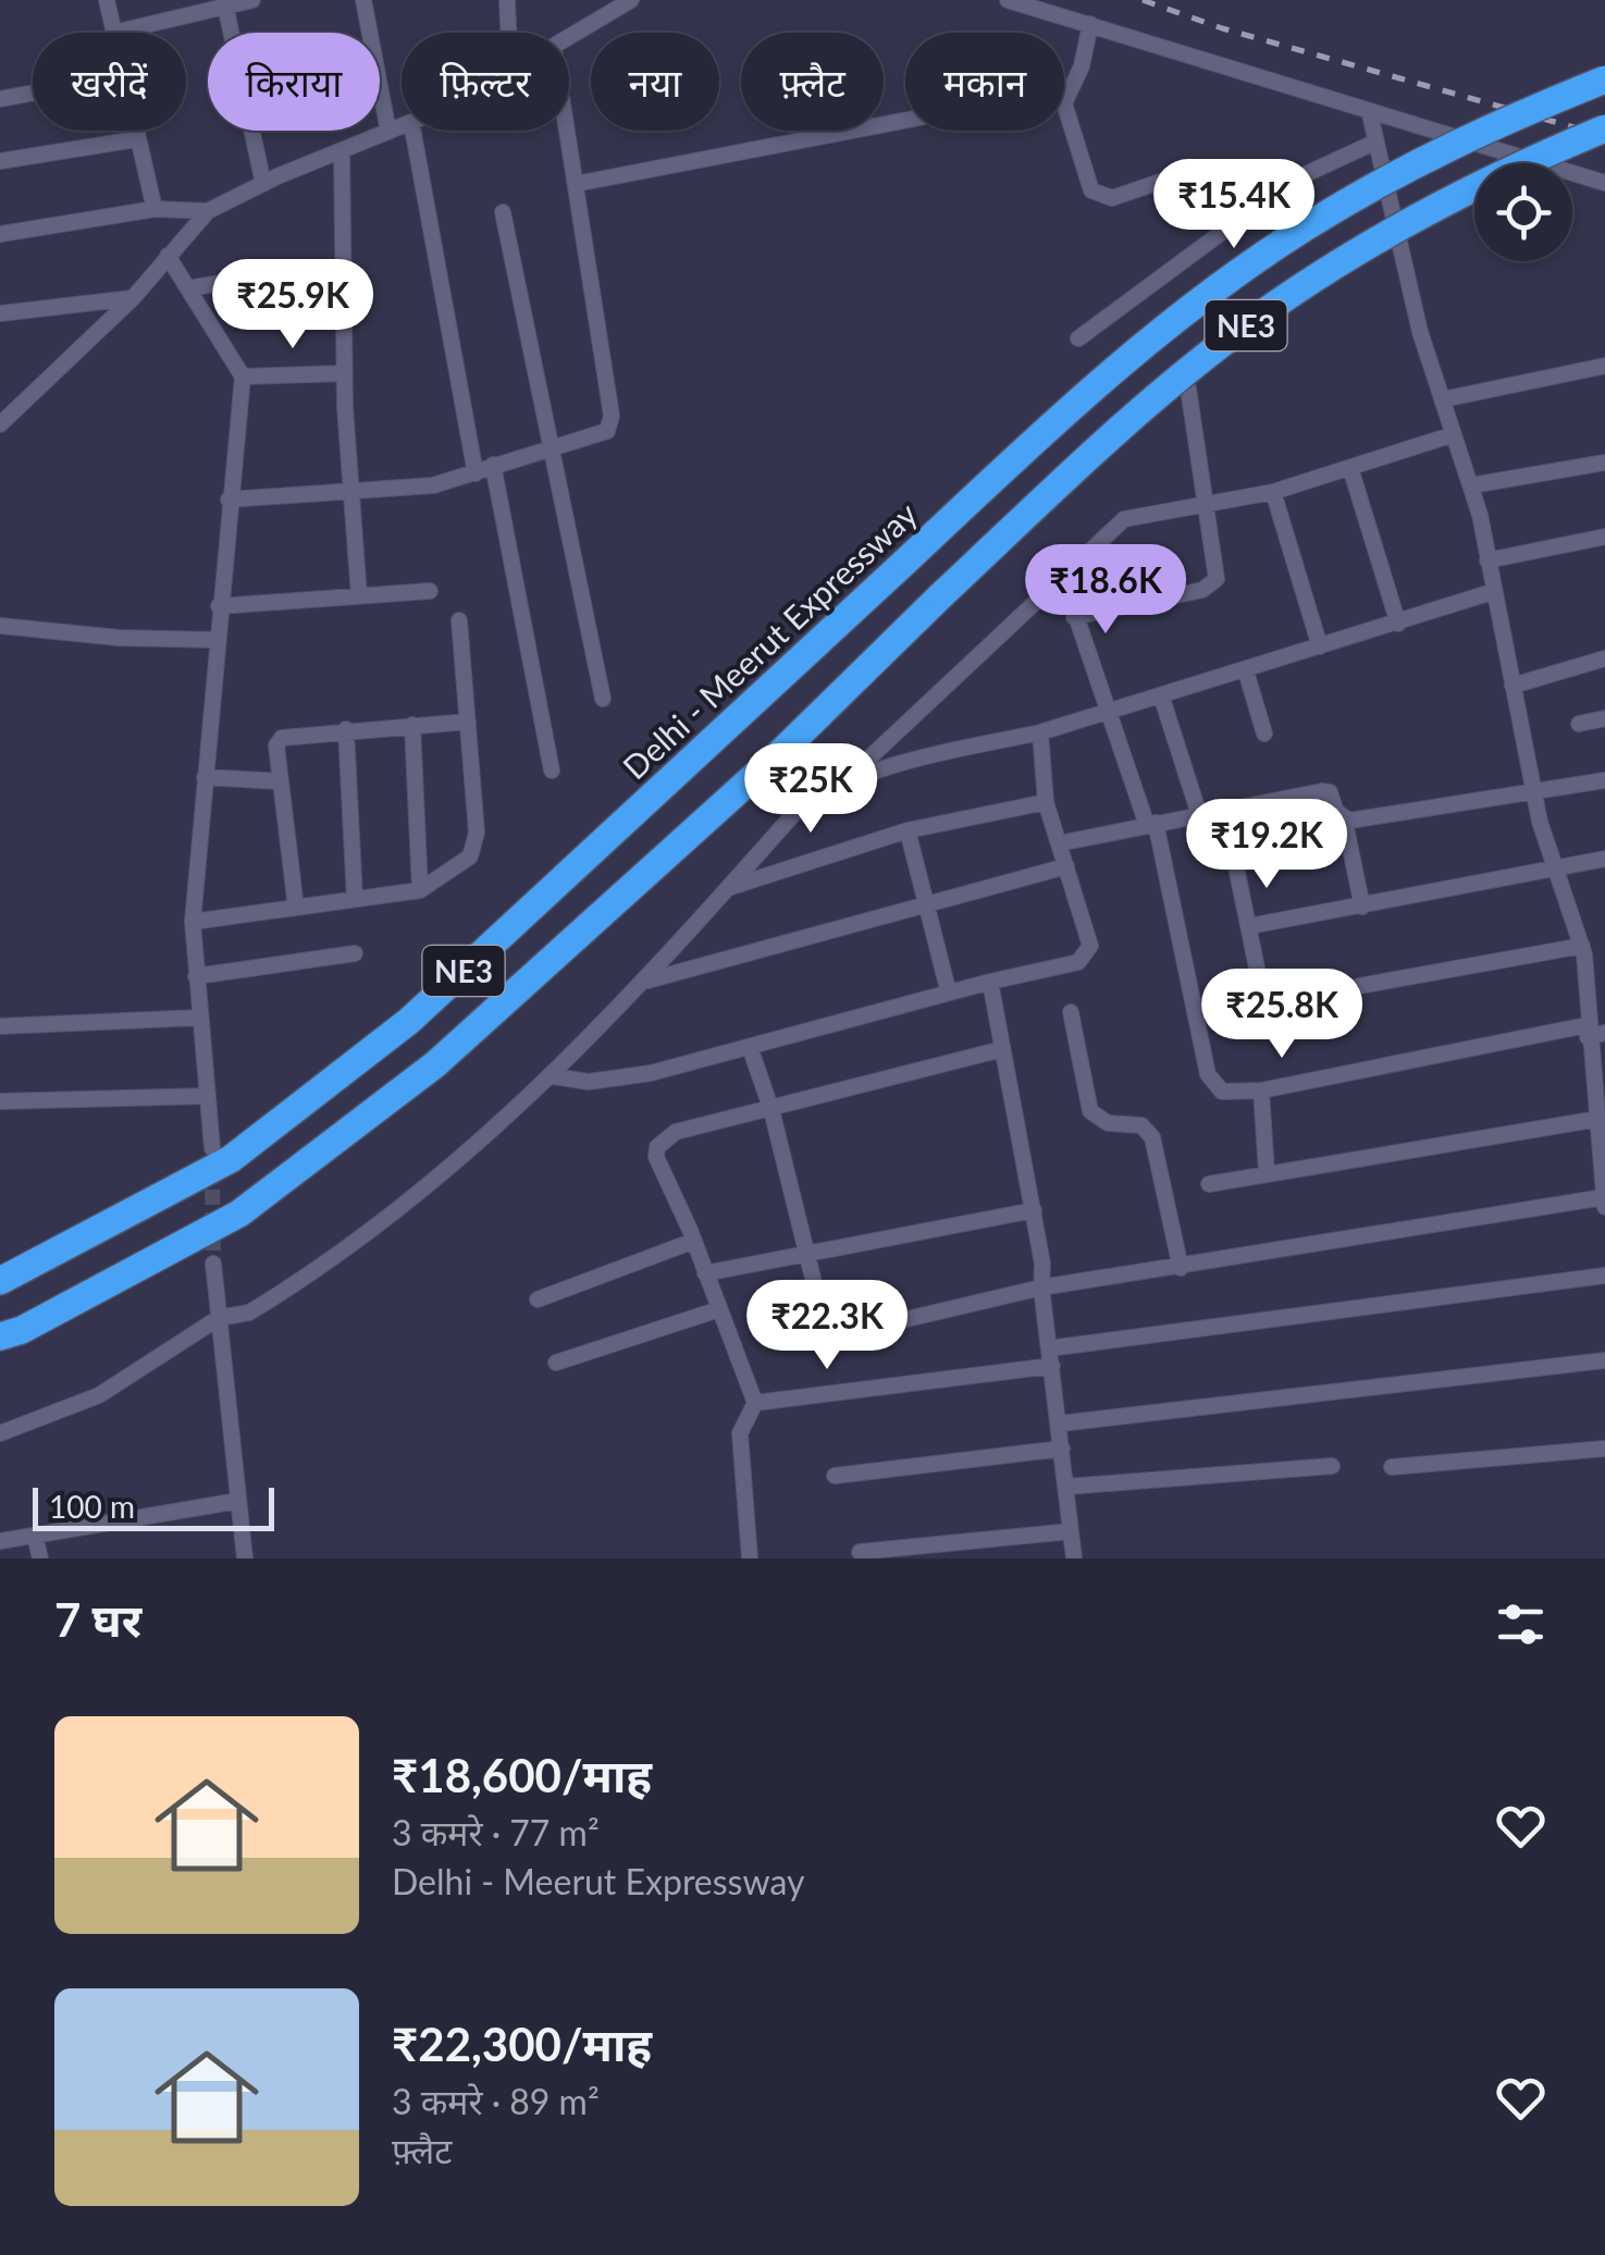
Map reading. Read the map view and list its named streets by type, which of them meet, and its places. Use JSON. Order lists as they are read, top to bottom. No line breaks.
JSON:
{"streets":{"highway":["NE3","Delhi - Meerut Expressway"]},"scale_bar":"100 m","page":{"chip":["खरीदें","किराया","फ़िल्टर","नया","फ़्लैट","मकान"],"price":["₹15.4K","₹25.9K","₹18.6K","₹25K","₹19.2K","₹25.8K","₹22.3K"],"scale":"100 m","heading":"7 घर","list":[{"name":"₹18,600/माह","note":"3 कमरे · 77 m² · Delhi - Meerut Expressway"},{"name":"₹22,300/माह","note":"3 कमरे · 89 m² · फ़्लैट"}]}}
